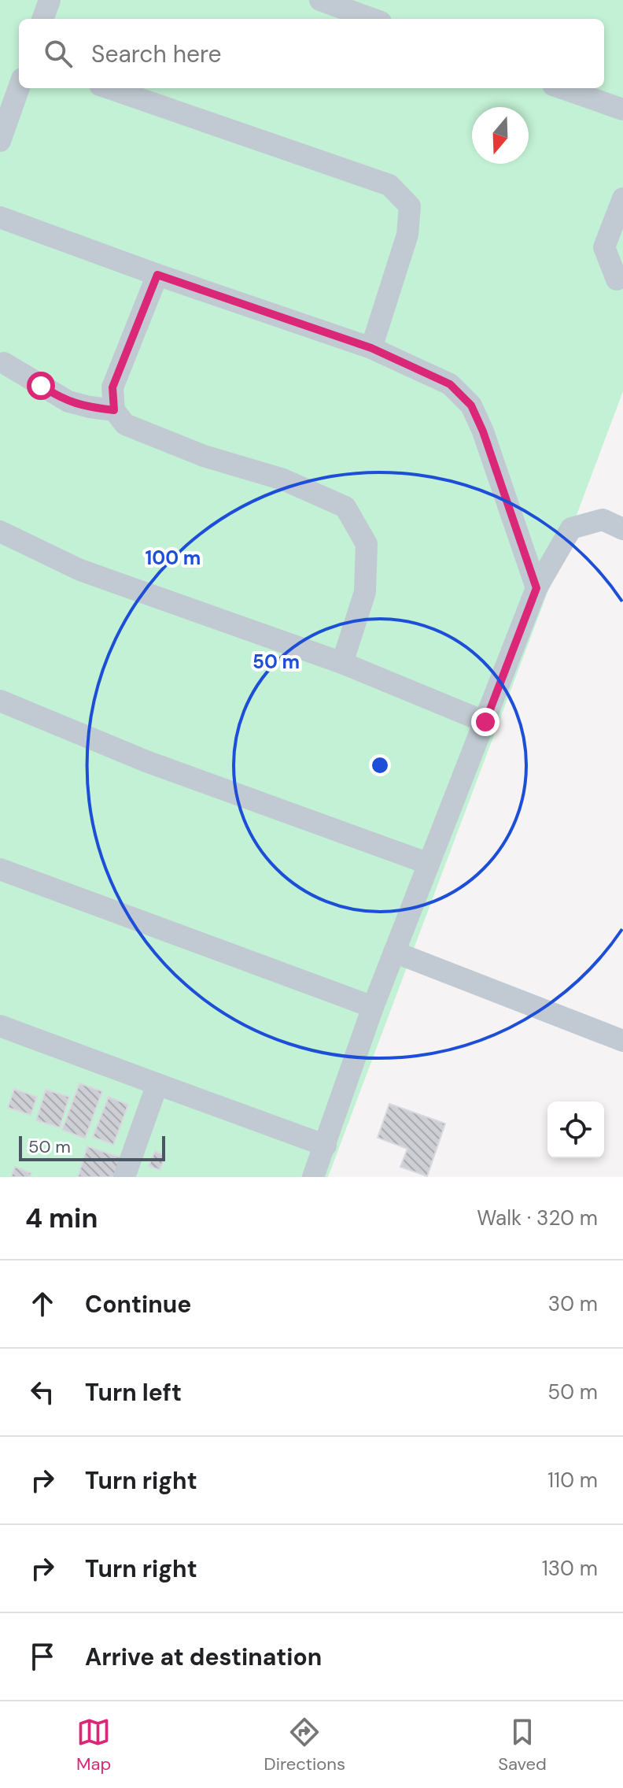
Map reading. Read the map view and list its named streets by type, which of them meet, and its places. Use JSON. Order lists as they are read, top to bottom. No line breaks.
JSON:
{"scale_bar":"50 m","north":"bottom","page":{"search":"Search here","scale":"50 m","heading":["4 min","Walk · 320 m"],"list":[["Continue","30 m"],["Turn left","50 m"],["Turn right","110 m"],["Turn right","130 m"],"Arrive at destination"],"nav":["Map","Directions","Saved"]},"rings":["100 m","50 m"]}
